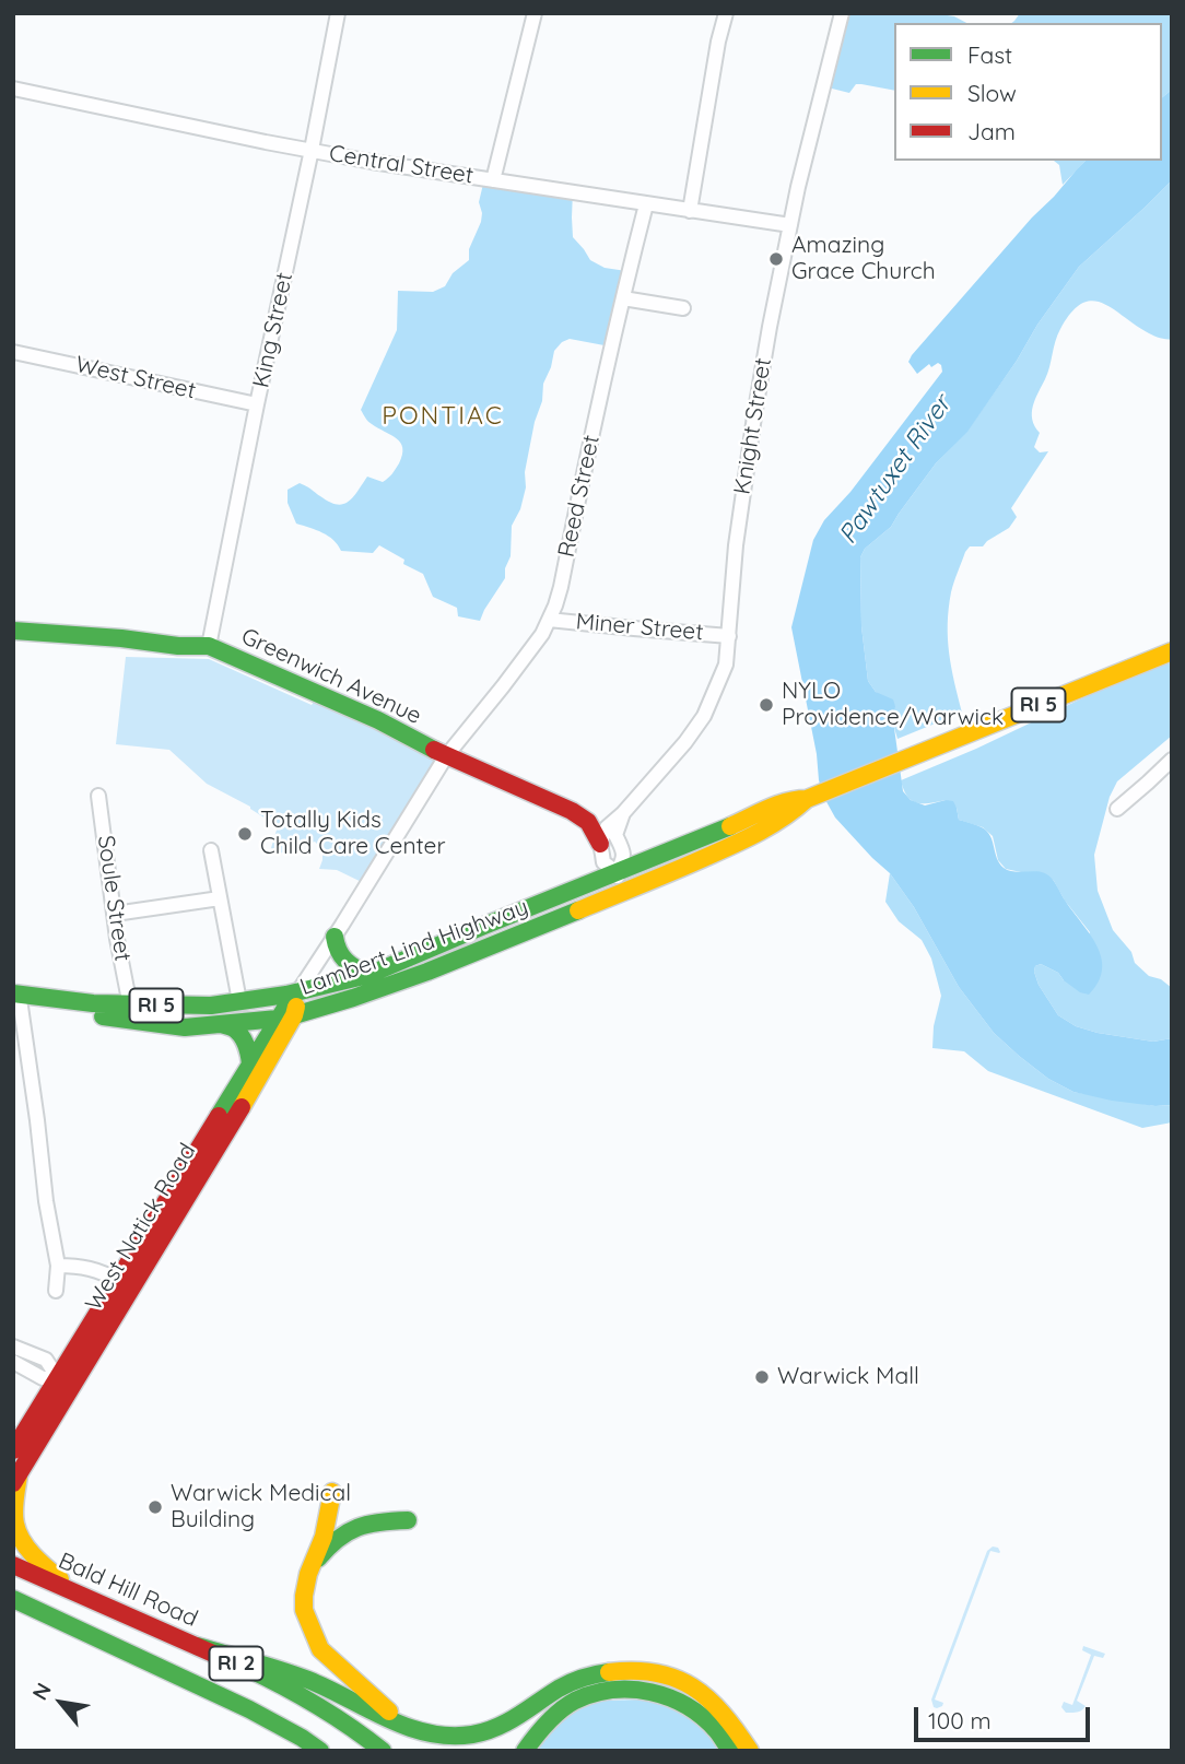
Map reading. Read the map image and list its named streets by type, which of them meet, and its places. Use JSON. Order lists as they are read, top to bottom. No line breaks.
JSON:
{"streets":{"main road":["Greenwich Avenue","RI 5","Lambert Lind Highway","West Natick Road","Bald Hill Road","RI 2"],"street":["Central Street","King Street","West Street","Knight Street","Reed Street","Miner Street","Soule Street"]},"crossings":[["Central Street","King Street"],["Central Street","Knight Street"],["Central Street","Reed Street"],["King Street","West Street"],["King Street","Greenwich Avenue"],["Knight Street","Miner Street"],["Knight Street","Greenwich Avenue"],["Reed Street","Miner Street"],["Reed Street","Greenwich Avenue"],["Reed Street","West Natick Road"],["Greenwich Avenue","West Natick Road"],["Lambert Lind Highway","West Natick Road"]],"districts":["PONTIAC"],"water":["Pawtuxet River"],"places":["Amazing Grace Church","NYLO Providence/Warwick","Totally Kids Child Care Center","Warwick Mall","Warwick Medical Building"],"legend":["Fast","Slow","Jam"],"scale_bar":"100 m","north":"top left"}
